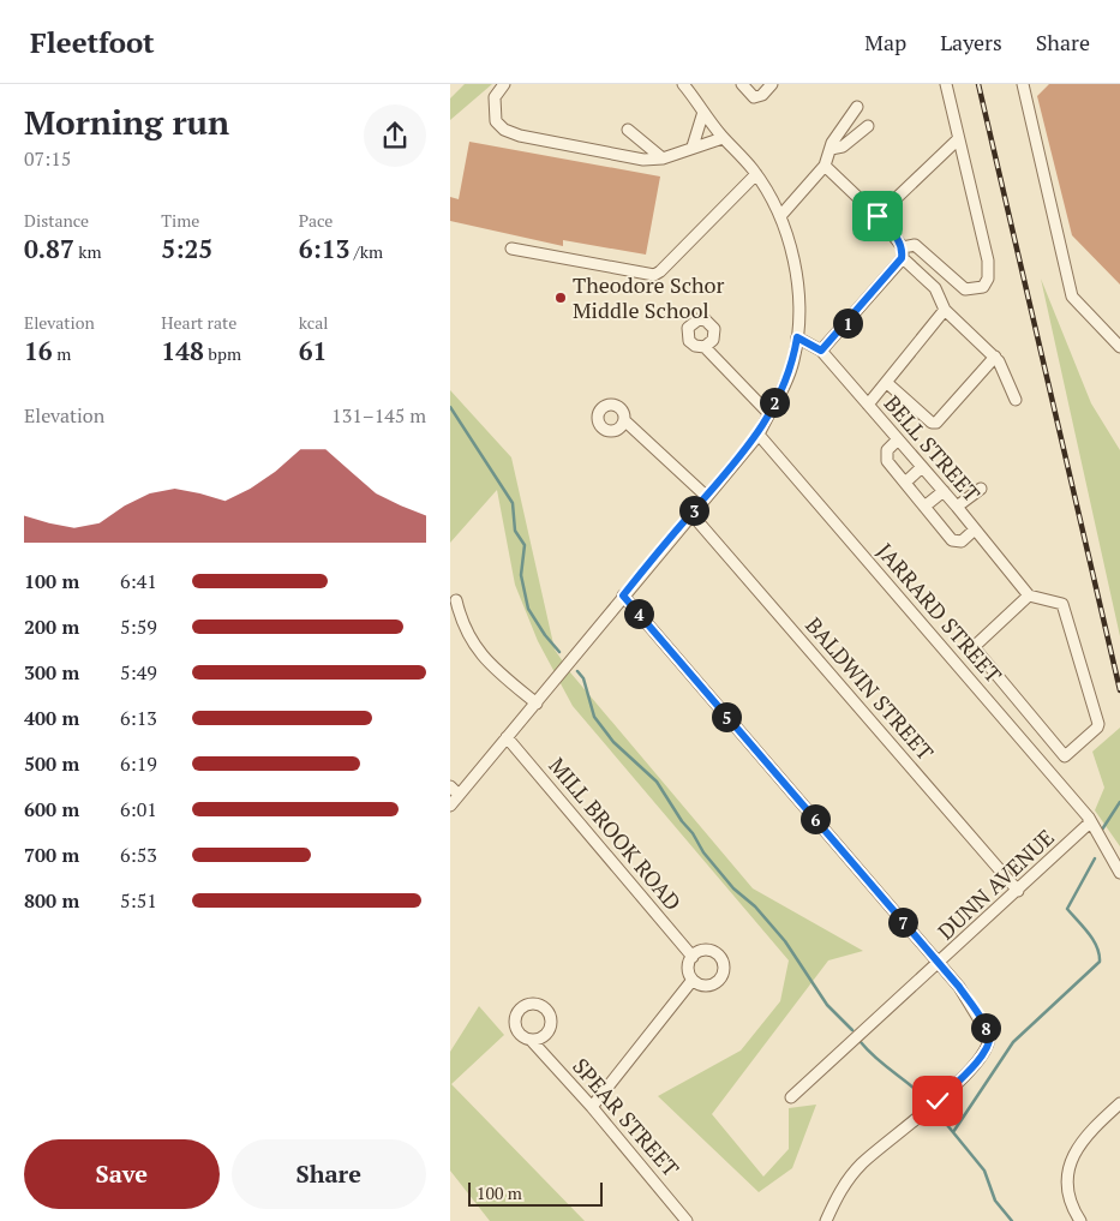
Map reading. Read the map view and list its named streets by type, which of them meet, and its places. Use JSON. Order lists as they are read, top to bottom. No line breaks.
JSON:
{"streets":{"street":["BELL STREET","JARRARD STREET","BALDWIN STREET","MILL BROOK ROAD","DUNN AVENUE","SPEAR STREET"]},"crossings":[["JARRARD STREET","DUNN AVENUE"],["BALDWIN STREET","DUNN AVENUE"]],"places":["Theodore Schor Middle School"],"scale_bar":"100 m","page":{"header":"Fleetfoot","nav":["Map","Layers","Share"],"heading":["Morning run","07:15"],"stats":[["Distance","0.87 km"],["Time","5:25"],["Pace","6:13 /km"],["Elevation","16 m"],["Heart rate","148 bpm"],["kcal","61"]],"pins":["1","2","3","4","5","6","7","8"],"chart":["Elevation","131–145 m"],"list":[{"name":"100 m","note":"6:41"},{"name":"200 m","note":"5:59"},{"name":"300 m","note":"5:49"},{"name":"400 m","note":"6:13"},{"name":"500 m","note":"6:19"},{"name":"600 m","note":"6:01"},{"name":"700 m","note":"6:53"},{"name":"800 m","note":"5:51"}],"buttons":["Save","Share"],"scale":"100 m"}}
